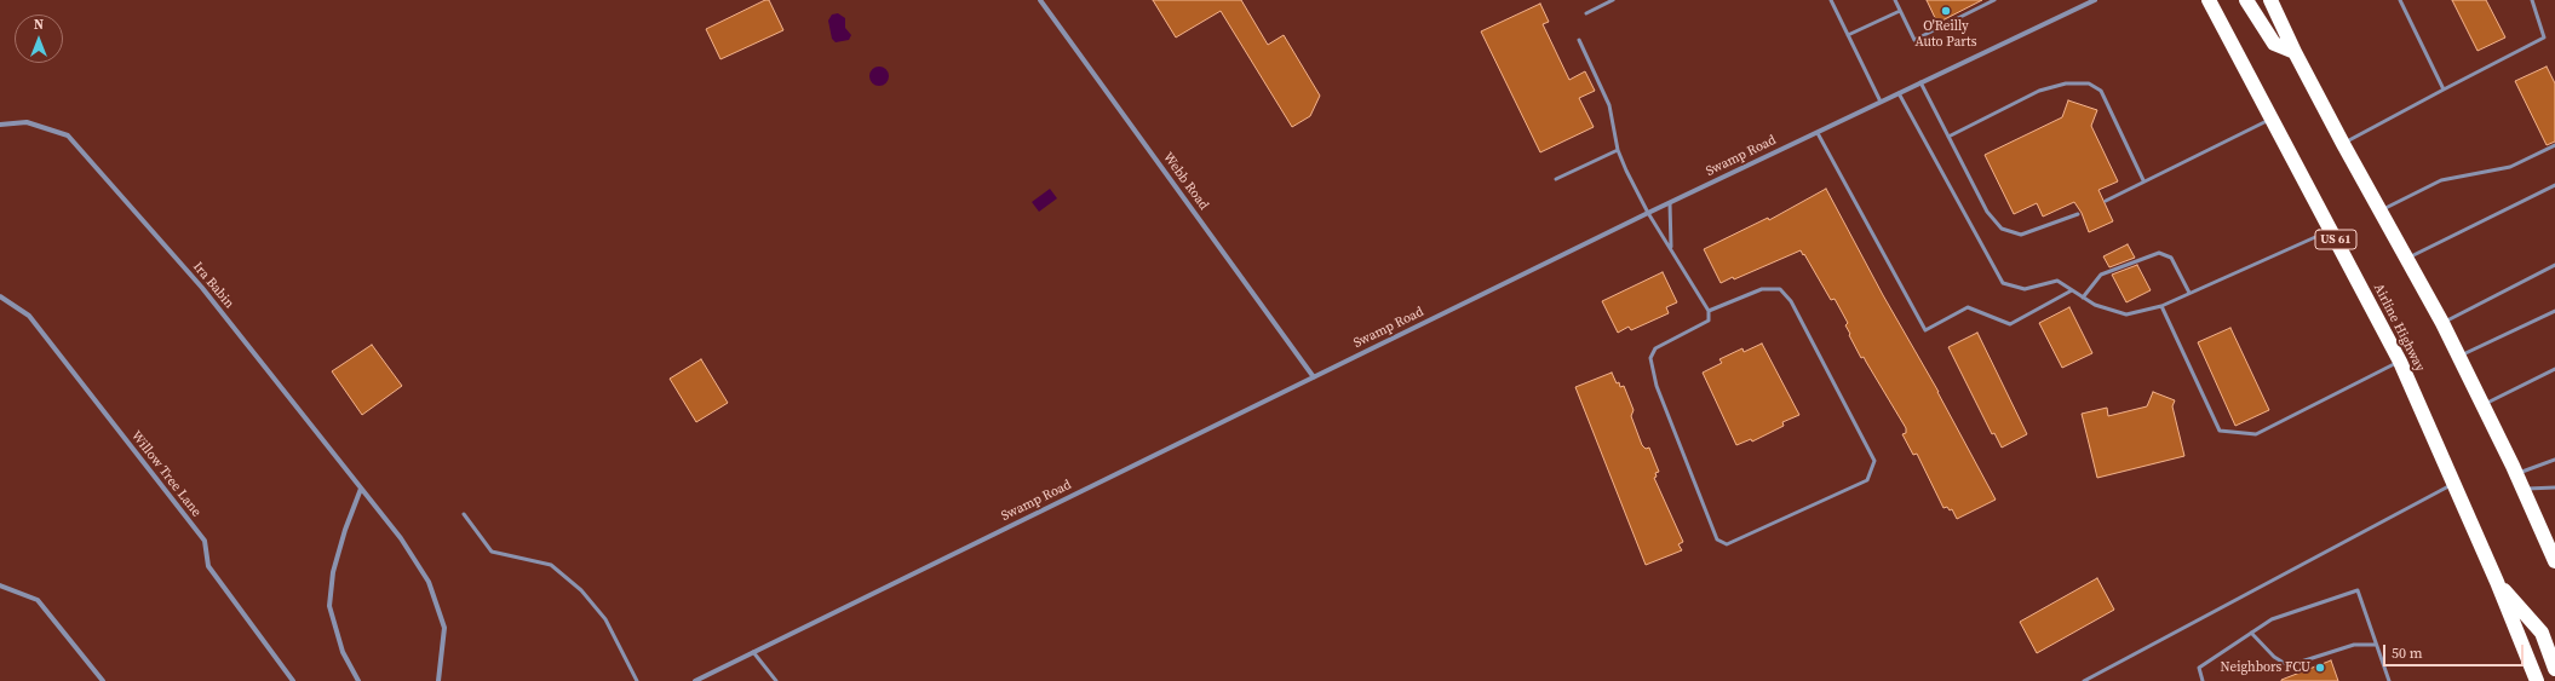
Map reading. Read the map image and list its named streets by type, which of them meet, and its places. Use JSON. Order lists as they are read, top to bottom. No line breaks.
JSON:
{"streets":{"highway":["US 61","Airline Highway"],"street":["Swamp Road","Webb Road","Ira Babin","Willow Tree Lane"]},"crossings":[["Swamp Road","Webb Road"]],"places":["O'Reilly Auto Parts","Neighbors FCU"],"scale_bar":"50 m","north":"top"}
